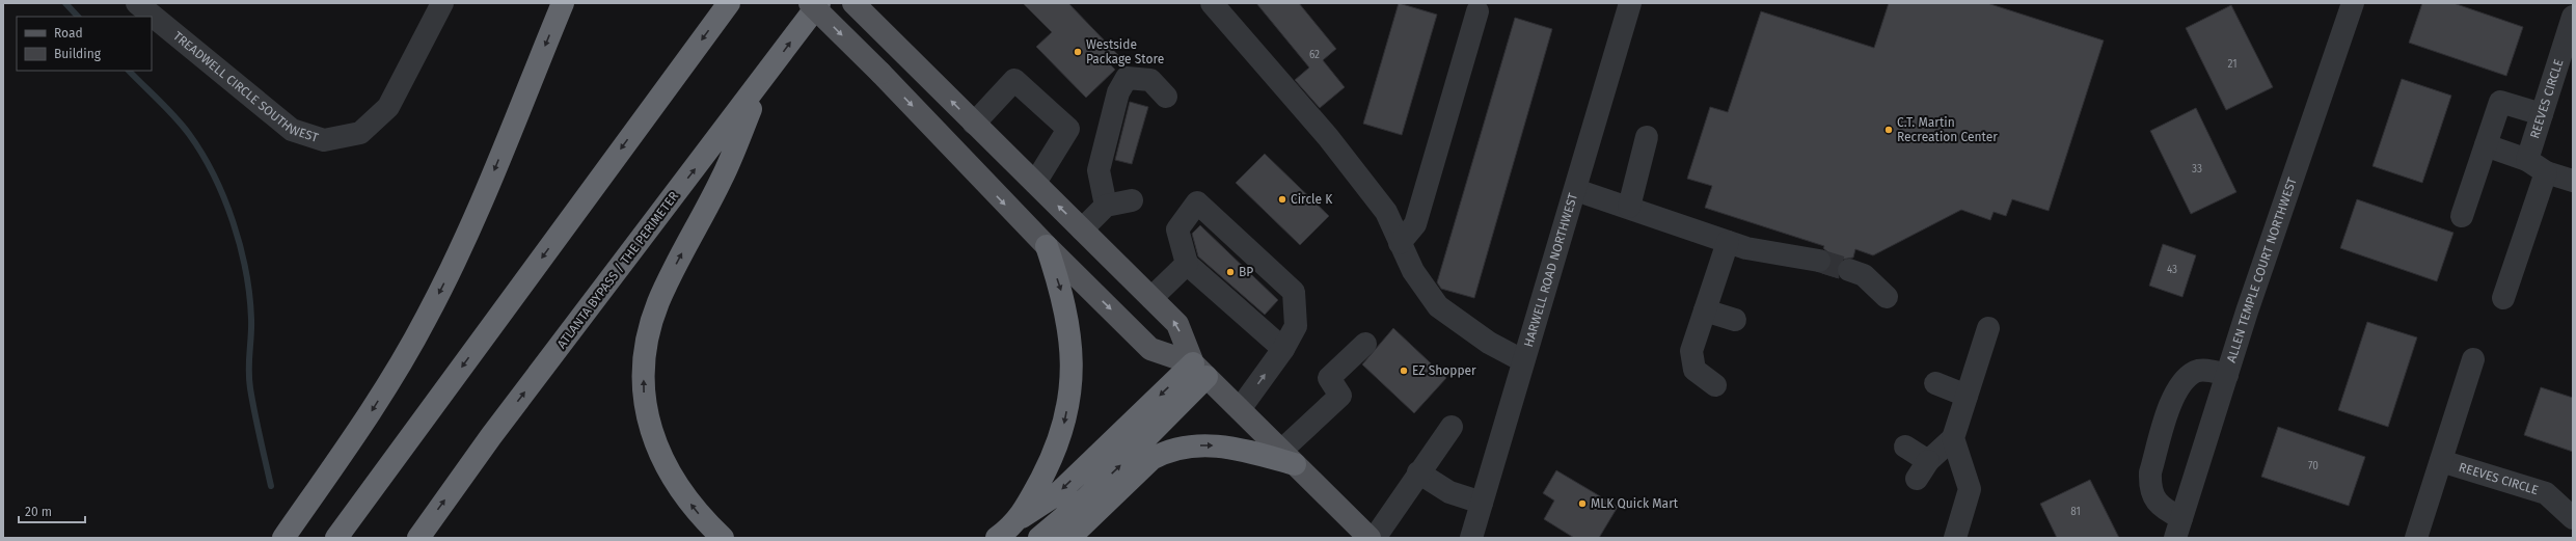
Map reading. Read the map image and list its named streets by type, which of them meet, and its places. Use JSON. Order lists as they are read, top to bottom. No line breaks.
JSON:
{"streets":{"highway":["ATLANTA BYPASS / THE PERIMETER"],"street":["TREADWELL CIRCLE SOUTHWEST","REEVES CIRCLE","ALLEN TEMPLE COURT NORTHWEST","HARWELL ROAD NORTHWEST"]},"places":["Westside Package Store","C.T. Martin Recreation Center","Circle K","BP","EZ Shopper","MLK Quick Mart"],"house_numbers":["62","21","33","43","70","81"],"legend":["Road","Building"],"scale_bar":"20 m"}
